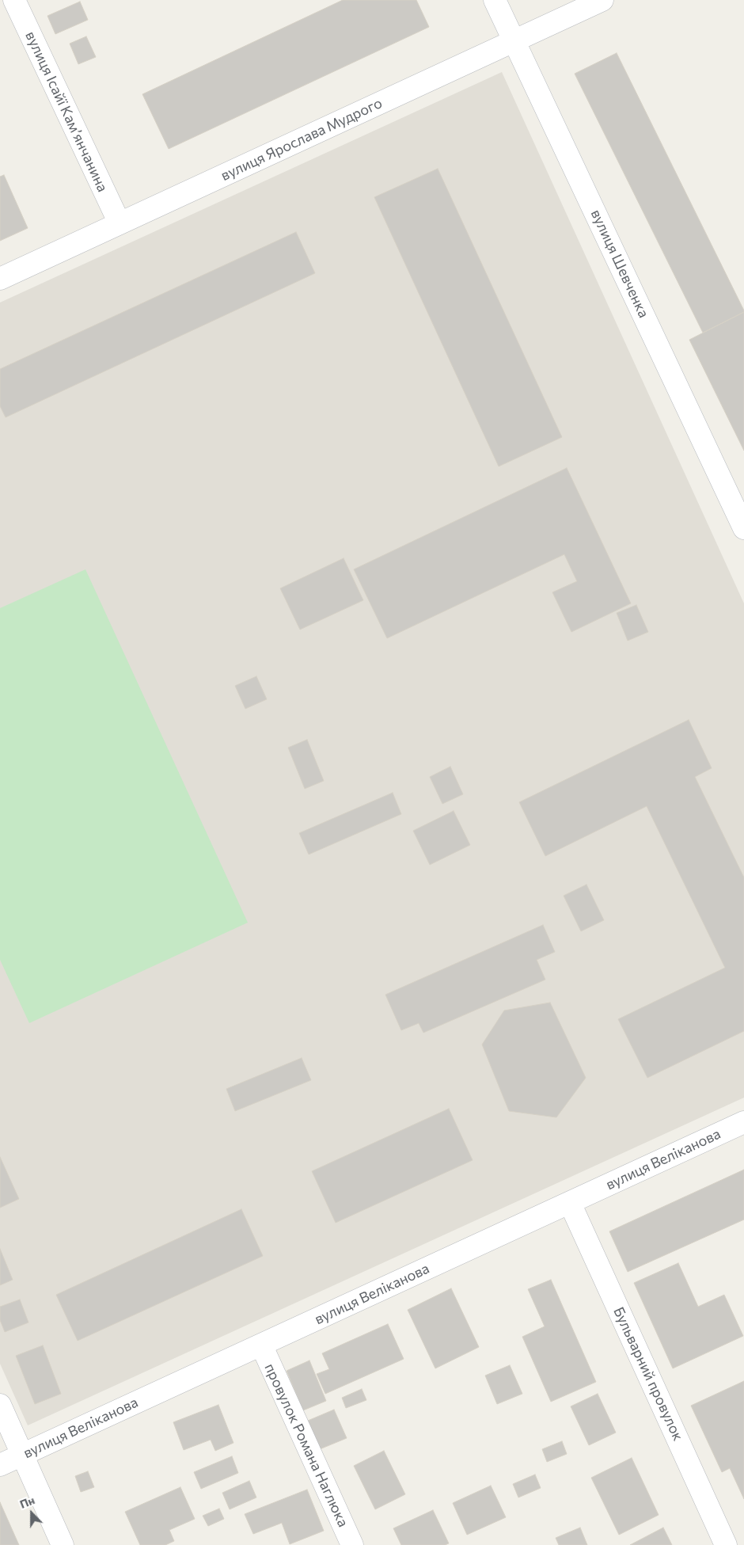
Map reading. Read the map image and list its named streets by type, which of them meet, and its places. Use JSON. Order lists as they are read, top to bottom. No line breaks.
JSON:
{"streets":{"street":["вулиця Ісайї Камʼянчанина","вулиця Ярослава Мудрого","вулиця Шевченка","вулиця Веліканова","Бульварний провулок","провулок Романа Наглюка"]},"crossings":[["вулиця Ісайї Камʼянчанина","вулиця Ярослава Мудрого"],["вулиця Ярослава Мудрого","вулиця Шевченка"],["вулиця Веліканова","Бульварний провулок"],["вулиця Веліканова","провулок Романа Наглюка"]],"north":"top"}
